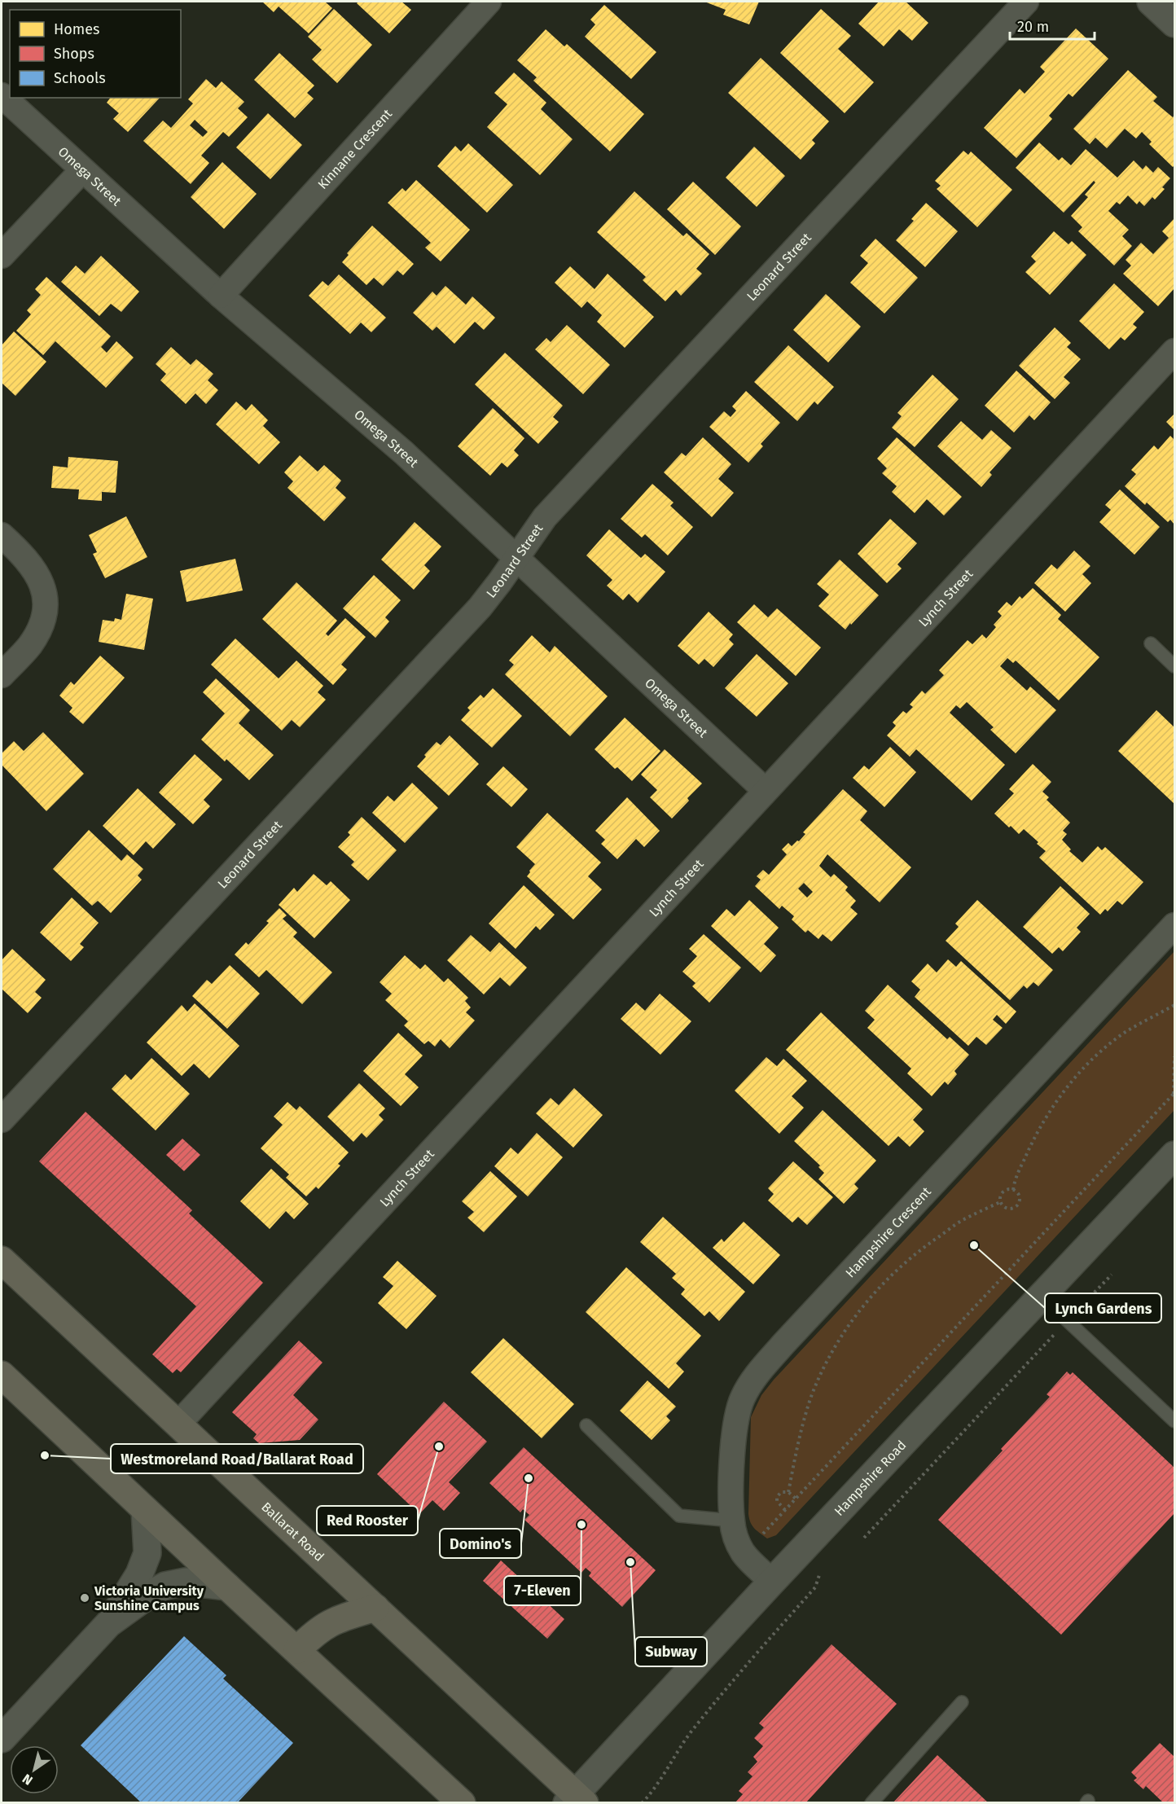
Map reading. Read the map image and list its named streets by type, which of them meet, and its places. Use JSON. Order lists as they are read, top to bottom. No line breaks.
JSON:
{"streets":{"highway":["Ballarat Road"],"street":["Kinnane Crescent","Omega Street","Leonard Street","Lynch Street","Hampshire Crescent","Hampshire Road"]},"crossings":[["Kinnane Crescent","Omega Street"],["Omega Street","Leonard Street"],["Omega Street","Lynch Street"],["Lynch Street","Ballarat Road"],["Hampshire Crescent","Hampshire Road"],["Hampshire Road","Ballarat Road"]],"places":["Lynch Gardens","Red Rooster","Westmoreland Road/Ballarat Road","Domino's","7-Eleven","Subway","Victoria University Sunshine Campus"],"legend":["Homes","Shops","Schools"],"scale_bar":"20 m","north":"bottom left"}
